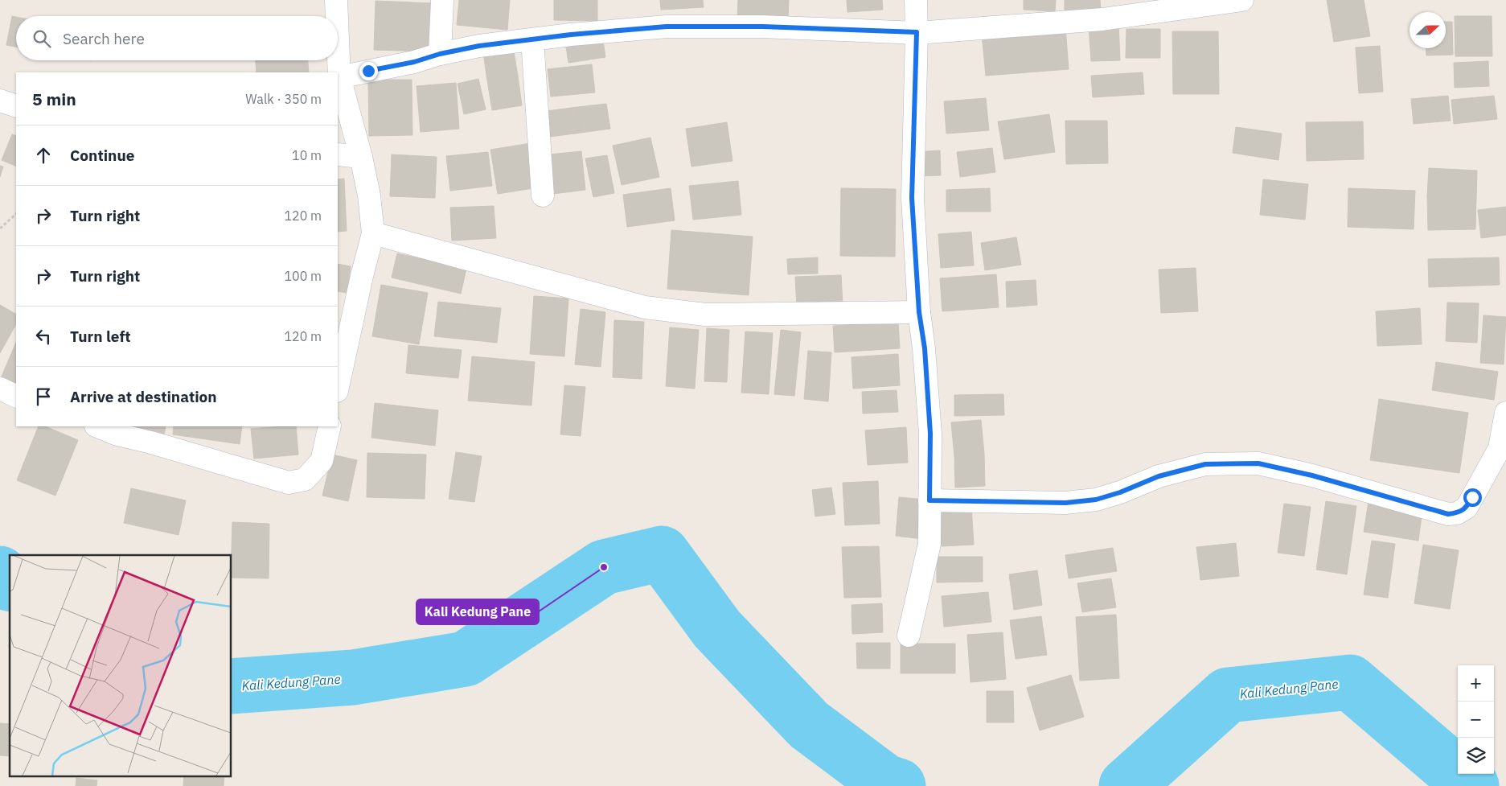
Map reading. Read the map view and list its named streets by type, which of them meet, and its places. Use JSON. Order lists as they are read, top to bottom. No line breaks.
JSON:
{"water":["Kali Kedung Pane"],"places":["Kali Kedung Pane"],"north":"right","page":{"search":"Search here","heading":["5 min","Walk · 350 m"],"list":[["Continue","10 m"],["Turn right","120 m"],["Turn right","100 m"],["Turn left","120 m"],"Arrive at destination"],"map_buttons":["+","−"]}}
